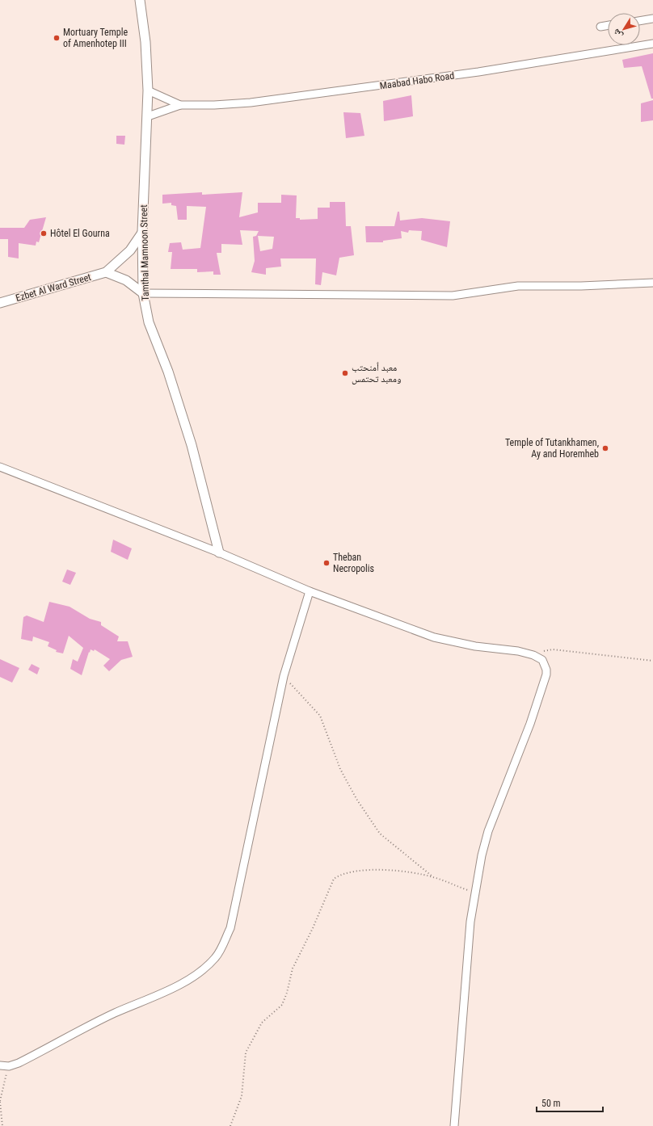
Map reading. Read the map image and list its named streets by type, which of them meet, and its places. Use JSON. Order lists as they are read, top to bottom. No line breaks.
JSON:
{"streets":{"street":["Maabad Habo Road","Tamthal Mamnoon Street","Ezbet Al Ward Street"]},"crossings":[["Maabad Habo Road","Tamthal Mamnoon Street"],["Tamthal Mamnoon Street","Ezbet Al Ward Street"]],"places":["Mortuary Temple of Amenhotep III","Hôtel El Gourna","معبد أمنحتب ومعبد تحتمس","Temple of Tutankhamen, Ay and Horemheb","Theban Necropolis"],"scale_bar":"50 m","north":"bottom left"}
